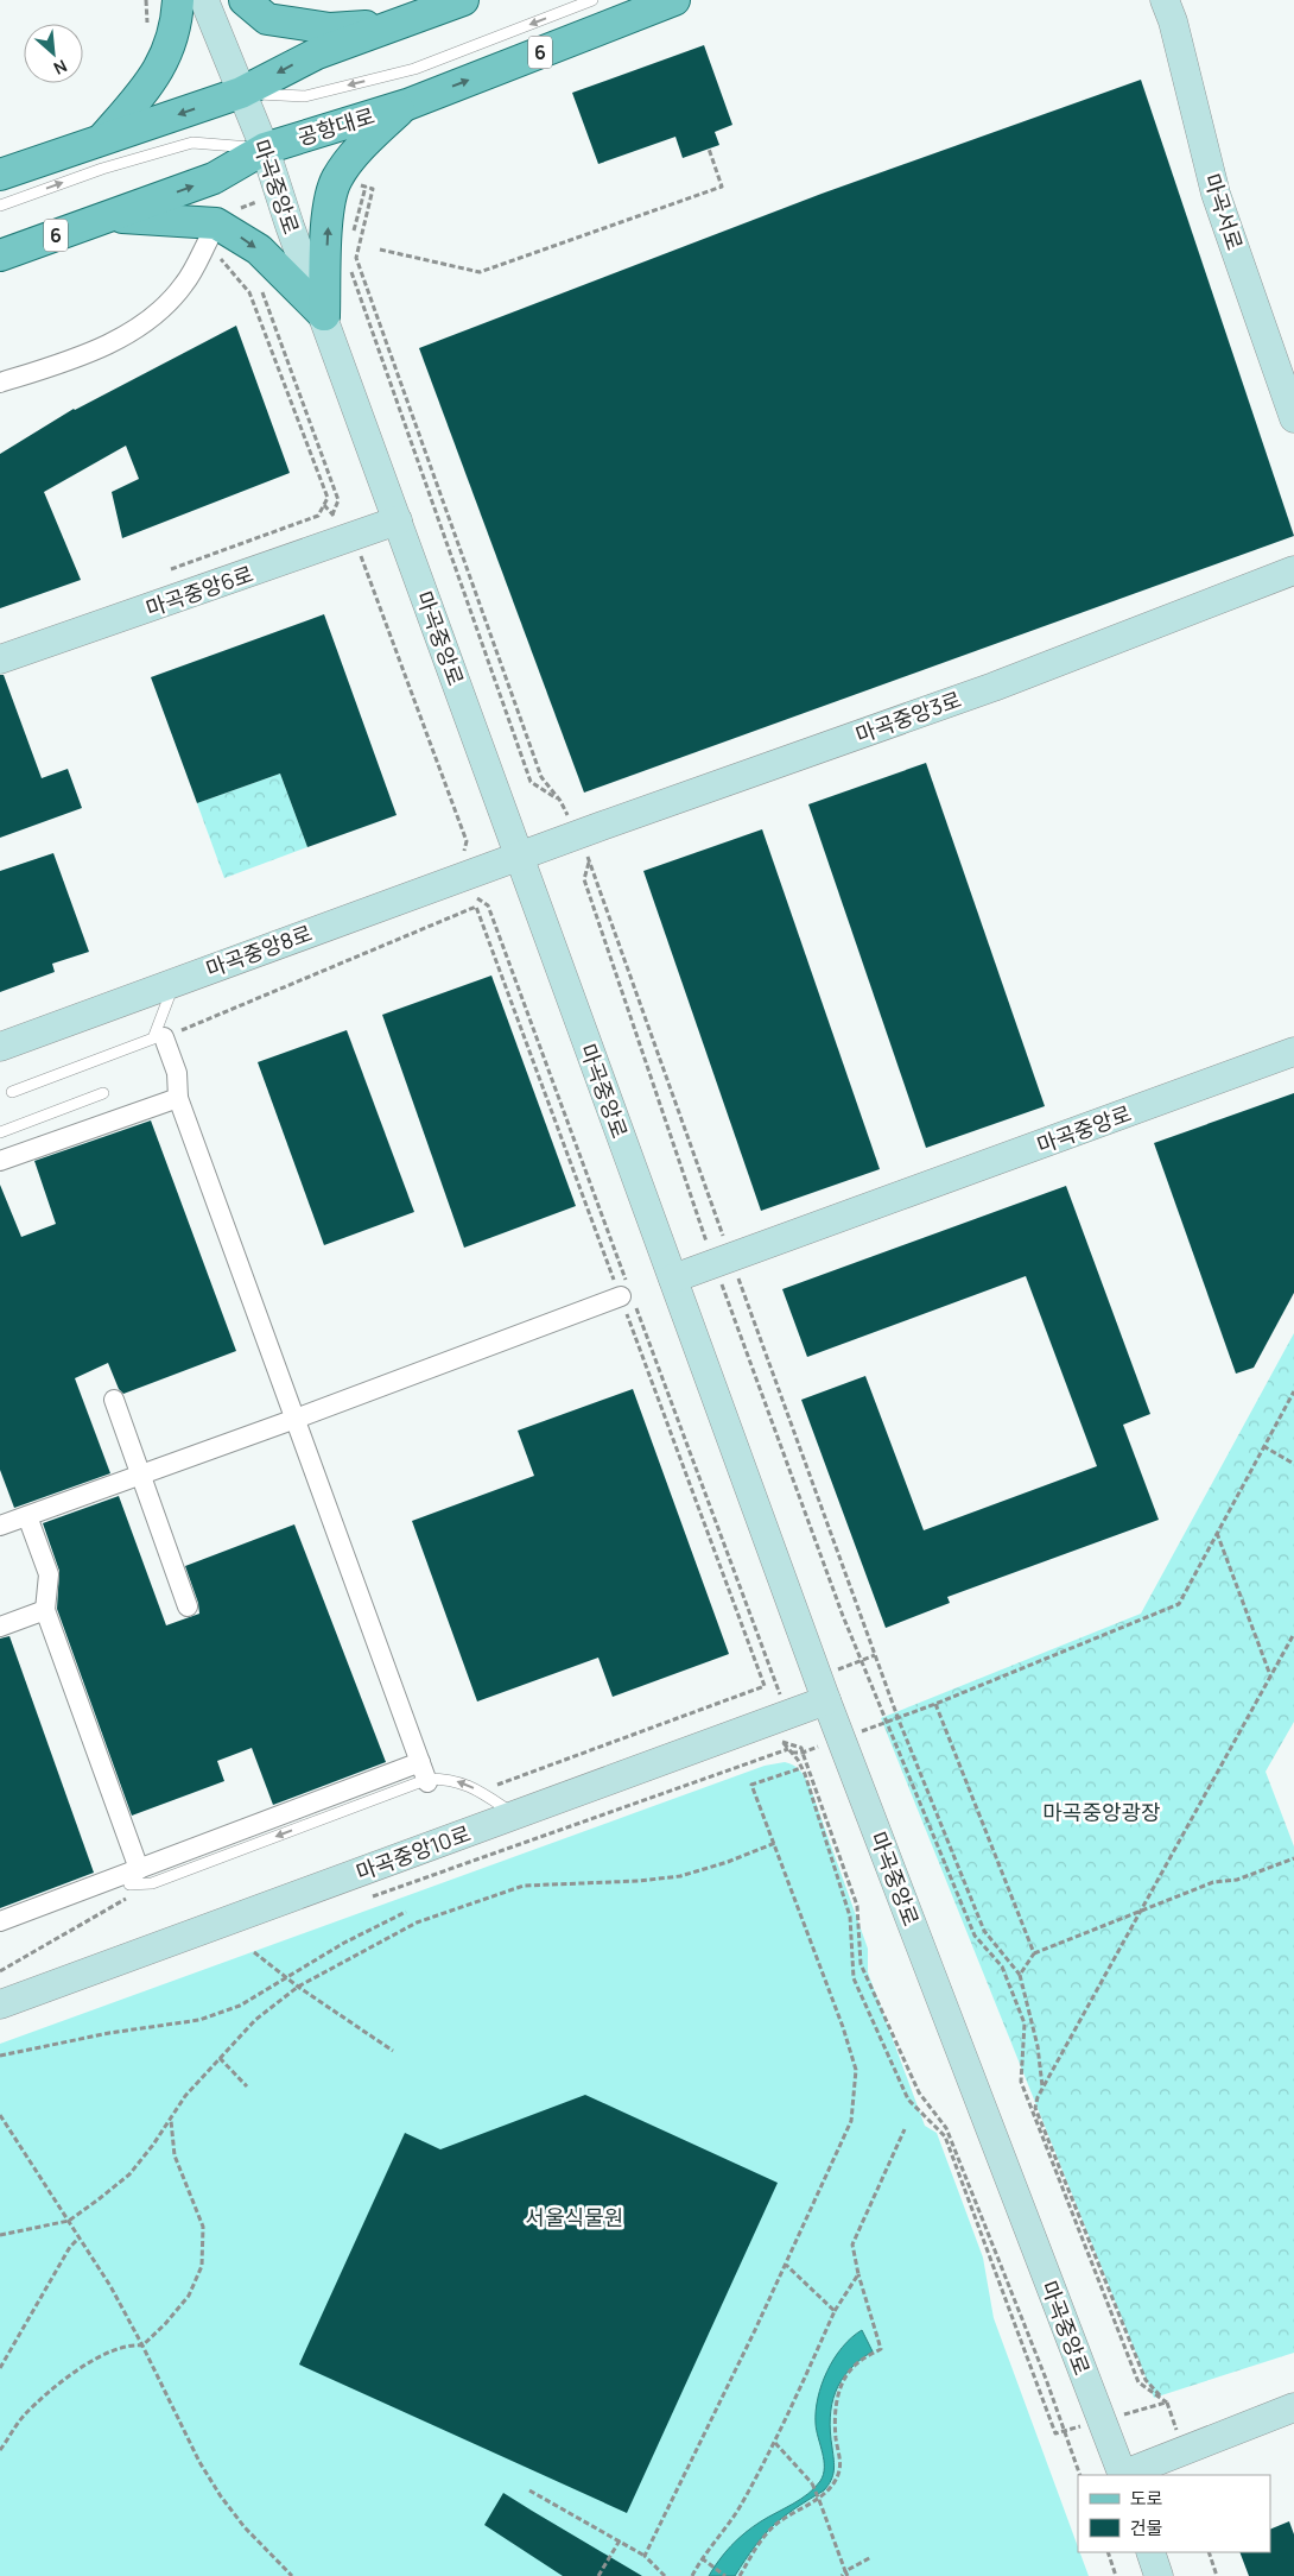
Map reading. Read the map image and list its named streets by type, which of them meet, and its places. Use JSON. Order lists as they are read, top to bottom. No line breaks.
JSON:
{"streets":{"main road":["6","공항대로"],"street":["마곡중앙로","마곡서로","마곡중앙6로","마곡중앙3로","마곡중앙8로","마곡중앙10로"]},"crossings":[["공항대로","마곡중앙로"],["마곡중앙로","마곡중앙6로"],["마곡중앙로","마곡중앙3로"],["마곡중앙로","마곡중앙8로"],["마곡중앙로","마곡중앙10로"],["마곡중앙3로","마곡중앙8로"]],"parks":["마곡중앙광장","서울식물원"],"legend":["도로","건물"],"north":"bottom right"}
